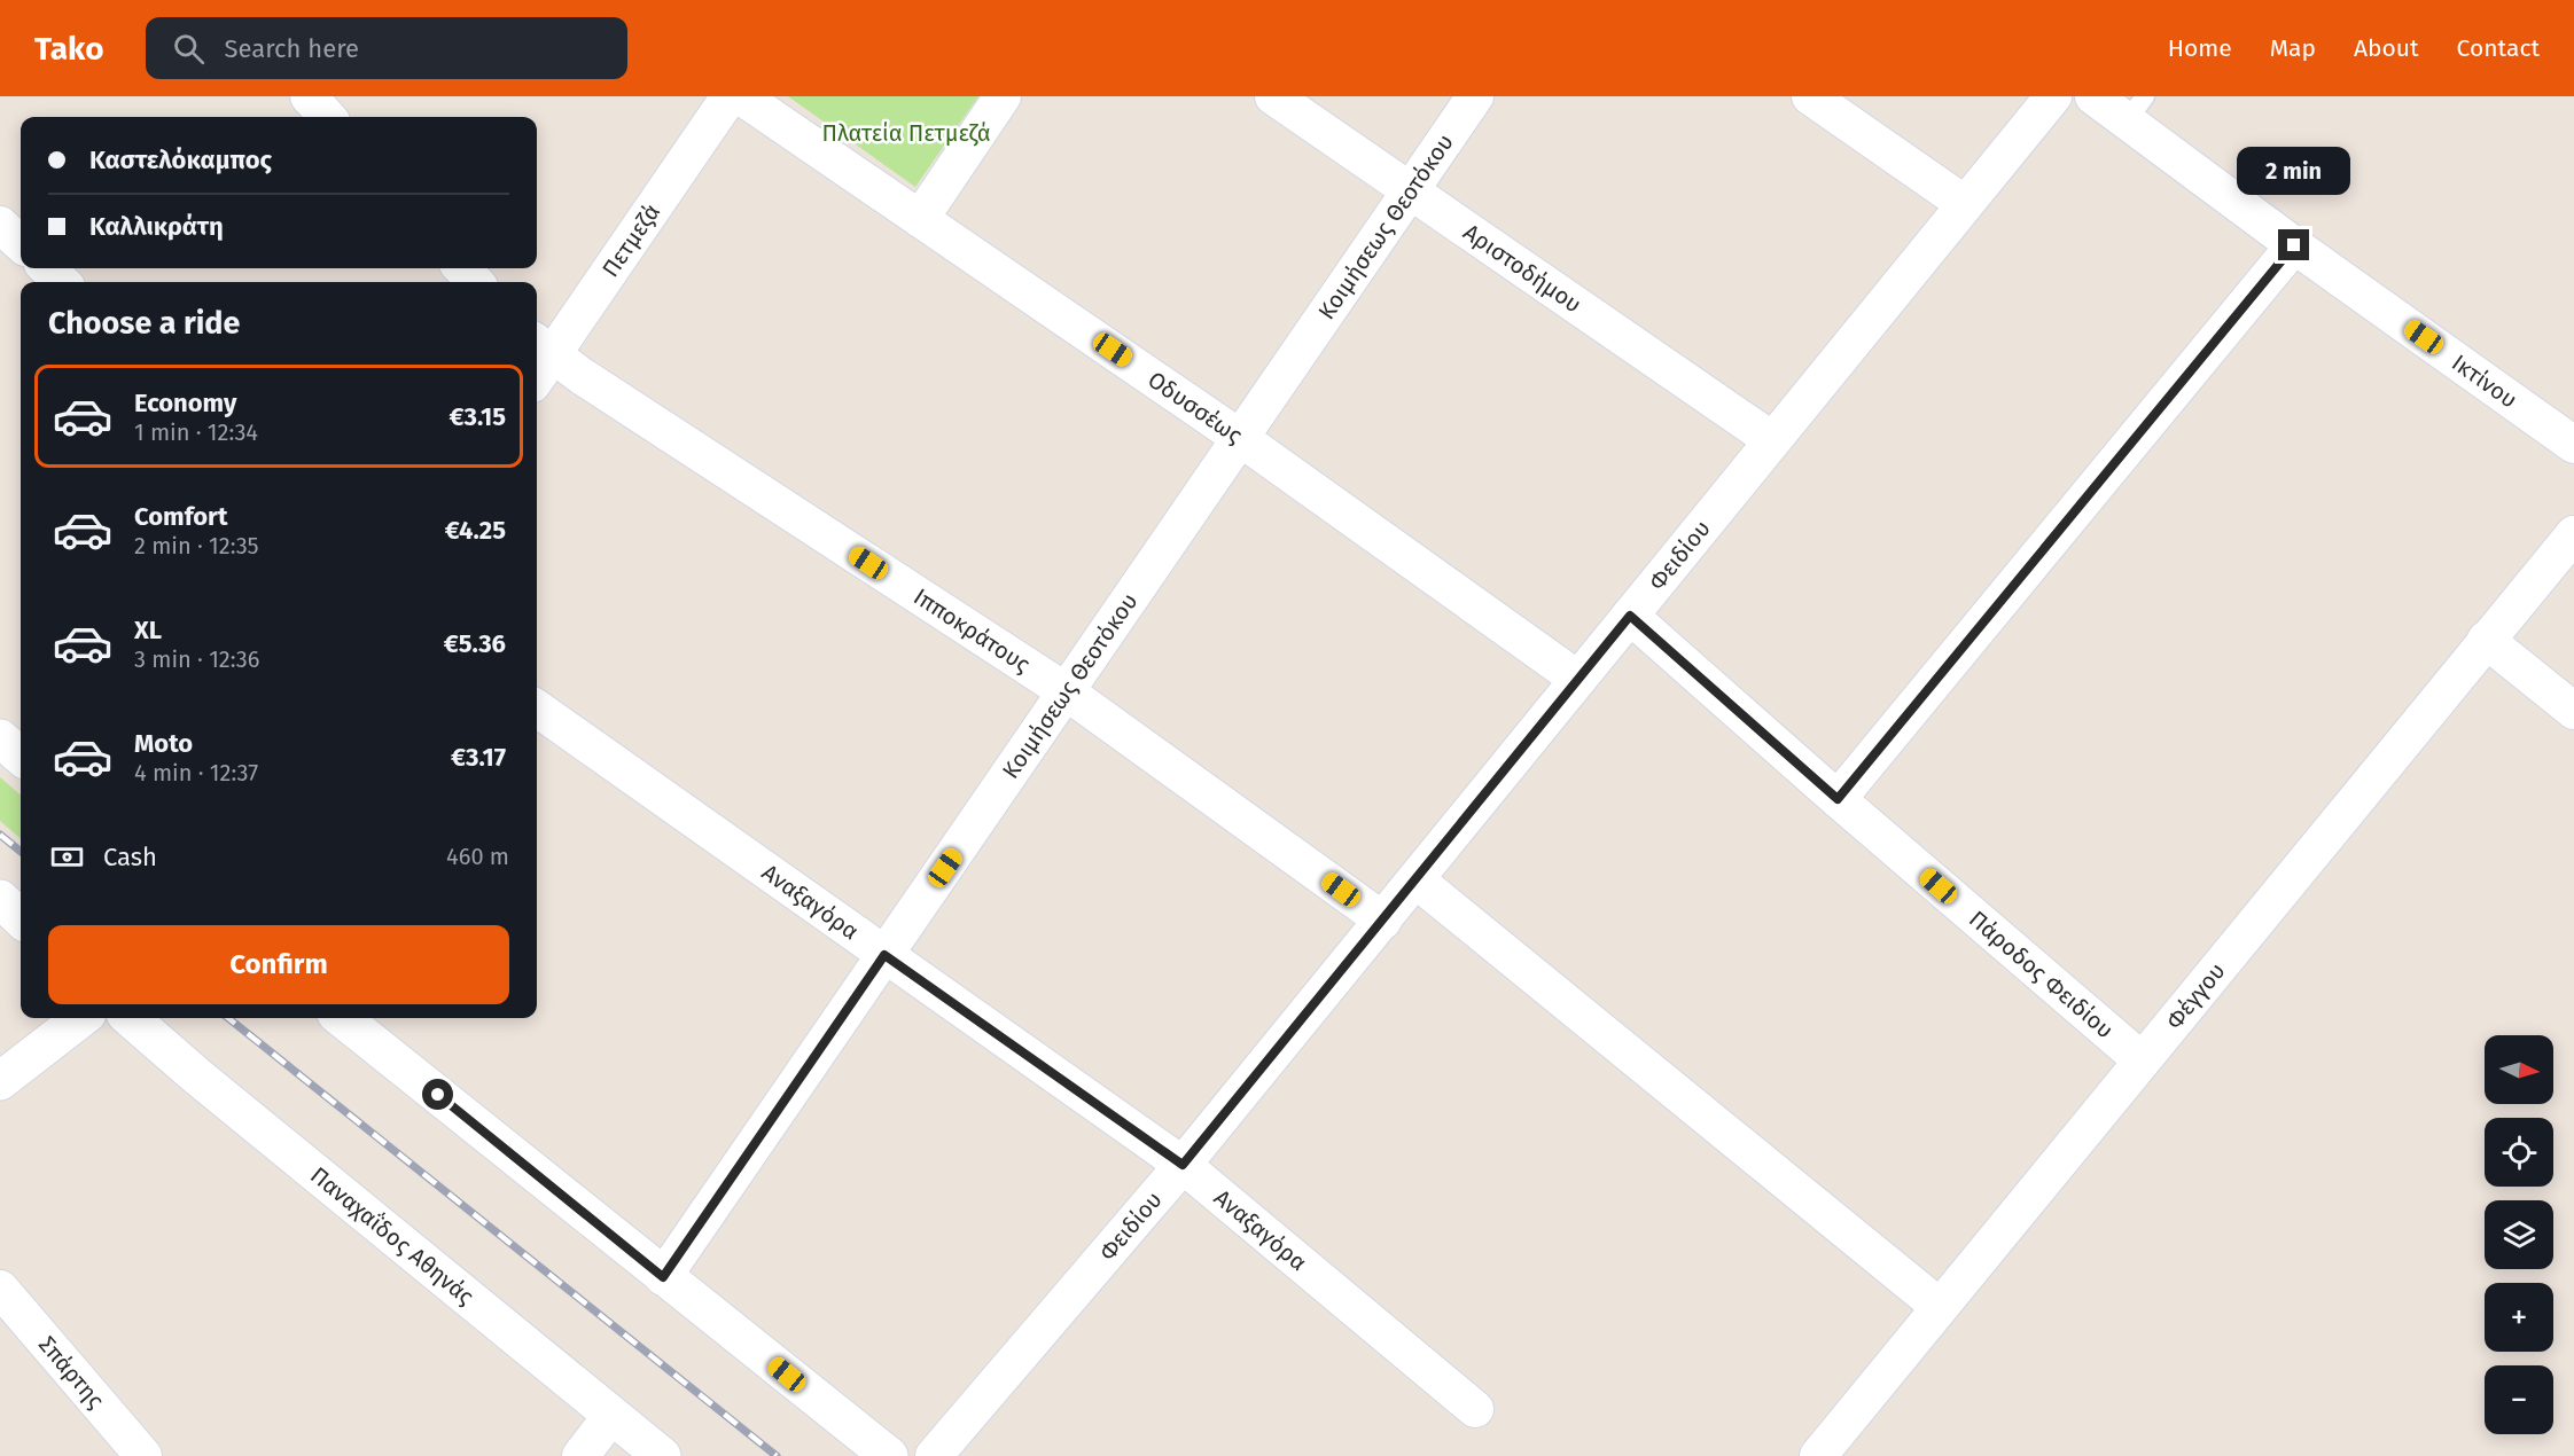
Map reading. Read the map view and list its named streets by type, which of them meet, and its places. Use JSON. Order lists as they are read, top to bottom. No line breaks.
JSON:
{"streets":{"street":["Κοιμήσεως Θεοτόκου","Πετμεζά","Αριστοδήμου","Ικτίνου","Οδυσσέως","Φειδίου","Ιπποκράτους","Αναξαγόρα","Πάροδος Φειδίου","Φέγγου","Παναχαΐδος Αθηνάς","Σπάρτης"]},"crossings":[["Κοιμήσεως Θεοτόκου","Αριστοδήμου"],["Κοιμήσεως Θεοτόκου","Οδυσσέως"],["Κοιμήσεως Θεοτόκου","Ιπποκράτους"],["Κοιμήσεως Θεοτόκου","Αναξαγόρα"],["Πετμεζά","Ιπποκράτους"],["Αριστοδήμου","Φειδίου"],["Οδυσσέως","Φειδίου"],["Φειδίου","Ιπποκράτους"],["Φειδίου","Αναξαγόρα"],["Φειδίου","Πάροδος Φειδίου"],["Πάροδος Φειδίου","Φέγγου"]],"parks":["Πλατεία Πετμεζά"],"north":"right","page":{"header":"Tako","search":"Search here","nav":["Home","Map","About","Contact"],"banner":["Καστελόκαμπος","Καλλικράτη"],"bubble":"2 min","heading":"Choose a ride","list":[{"name":"Economy","note":"1 min · 12:34","value":"€3.15"},{"name":"Comfort","note":"2 min · 12:35","value":"€4.25"},{"name":"XL","note":"3 min · 12:36","value":"€5.36"},{"name":"Moto","note":"4 min · 12:37","value":"€3.17"}],"pay":["Cash","460 m"],"buttons":"Confirm","map_buttons":["+","−"]}}
